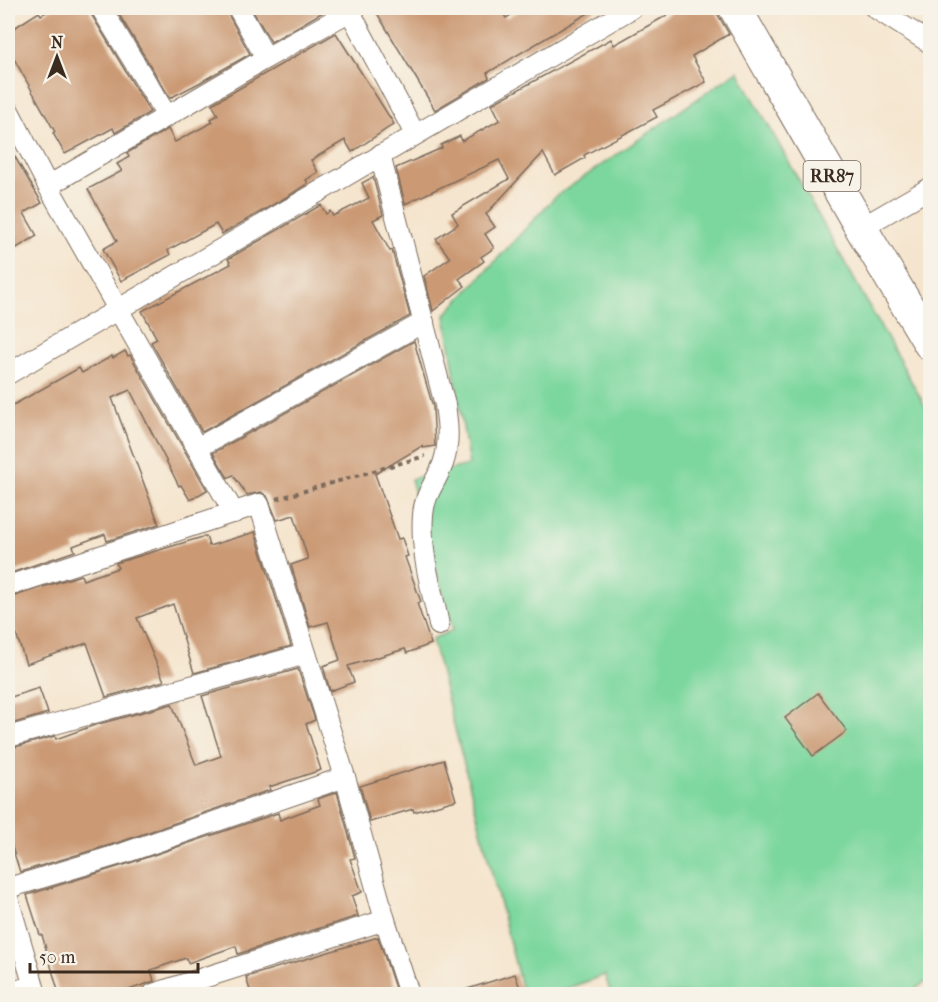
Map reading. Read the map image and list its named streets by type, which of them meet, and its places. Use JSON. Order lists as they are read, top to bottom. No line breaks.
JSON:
{"streets":{"main road":["RR87"]},"scale_bar":"50 m","north":"top"}
